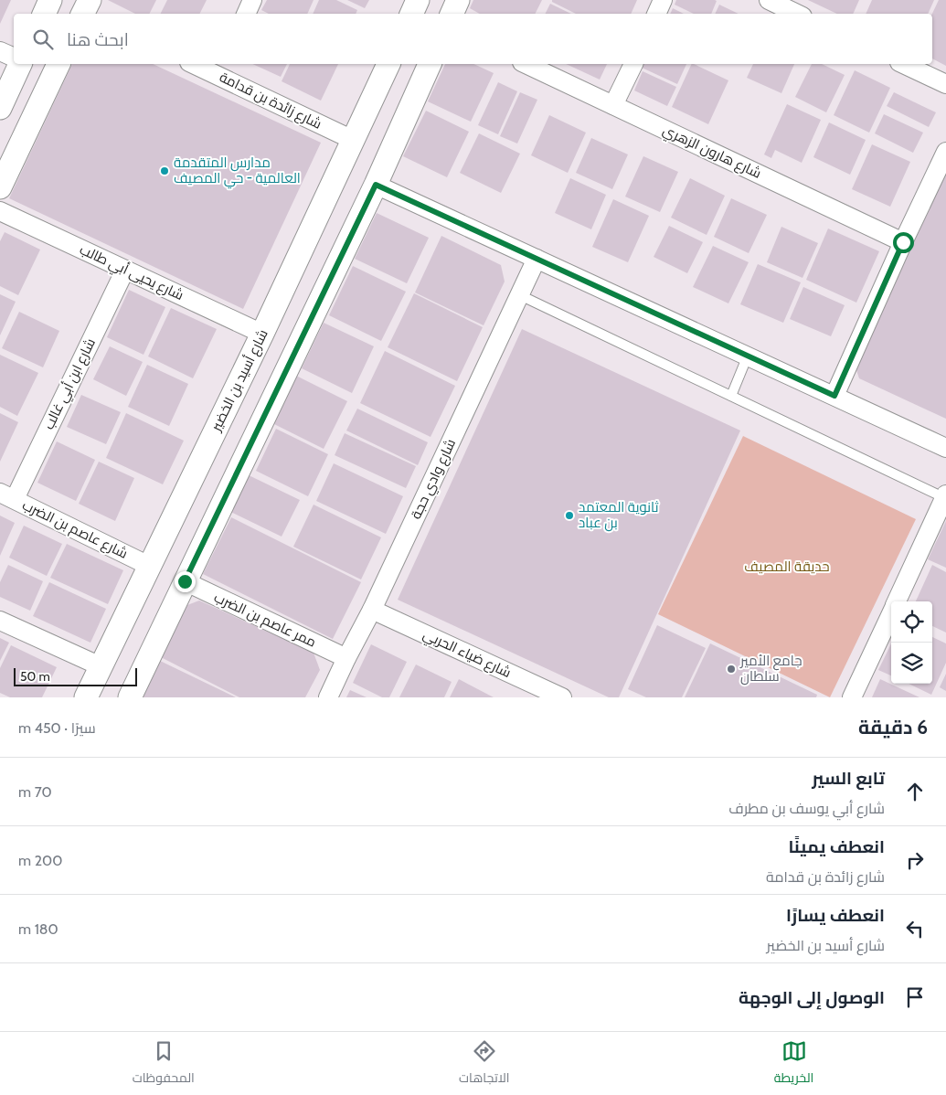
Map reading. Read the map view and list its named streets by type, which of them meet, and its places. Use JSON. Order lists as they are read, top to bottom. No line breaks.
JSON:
{"streets":{"street":["شارع زائدة بن قدامة","شارع هارون الزهري","شارع يحيى أبي طالب","شارع أسيد بن الخضير","شارع ابن أبي غالب","شارع وادي حجة","شارع عاصم بن الضرب","ممر عاصم بن الضرب","شارع ضياء الحربي"]},"crossings":[["شارع زائدة بن قدامة","شارع أسيد بن الخضير"],["شارع يحيى أبي طالب","شارع أسيد بن الخضير"],["شارع يحيى أبي طالب","شارع ابن أبي غالب"],["شارع أسيد بن الخضير","شارع عاصم بن الضرب"],["شارع ابن أبي غالب","شارع عاصم بن الضرب"],["شارع وادي حجة","ممر عاصم بن الضرب"],["شارع وادي حجة","شارع ضياء الحربي"]],"parks":["حديقة المصيف"],"places":["مدارس المتقدمة العالمية - حي المصيف","ثانوية المعتمد بن عباد","جامع الأمير سلطان"],"scale_bar":"50 m","page":{"search":"ابحث هنا","scale":"50 m","heading":["6 دقيقة","سيرًا · 450 m"],"list":[["تابع السير","شارع أبي يوسف بن مطرف","70 m"],["انعطف يمينًا","شارع زائدة بن قدامة","200 m"],["انعطف يسارًا","شارع أسيد بن الخضير","180 m"],"الوصول إلى الوجهة"],"nav":["الخريطة","الاتجاهات","المحفوظات"]}}
